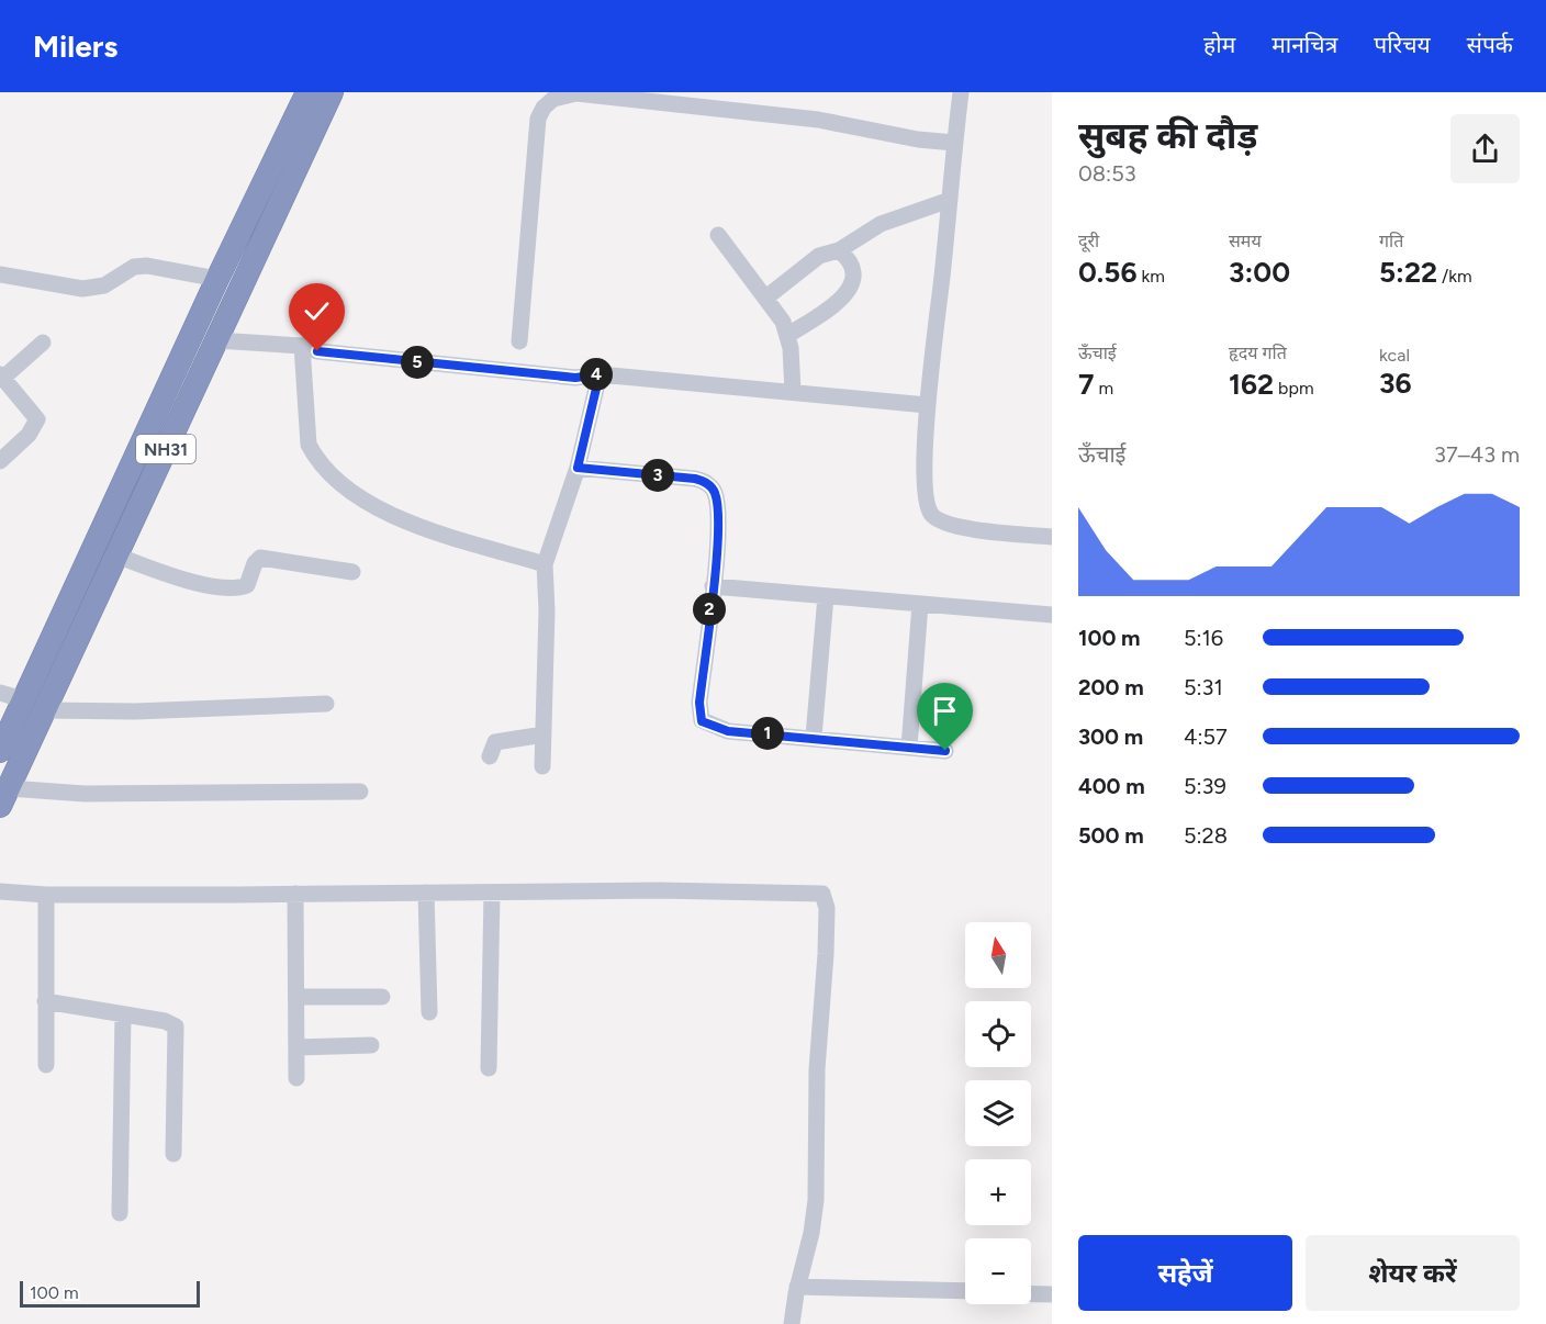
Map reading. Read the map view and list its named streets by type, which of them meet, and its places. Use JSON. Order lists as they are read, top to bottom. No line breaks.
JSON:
{"streets":{"highway":["NH31"]},"scale_bar":"100 m","north":"top","page":{"header":"Milers","nav":["होम","मानचित्र","परिचय","संपर्क"],"heading":["सुबह की दौड़","08:53"],"stats":[["दूरी","0.56 km"],["समय","3:00"],["गति","5:22 /km"],["ऊँचाई","7 m"],["हृदय गति","162 bpm"],["kcal","36"]],"pins":["5","4","3","2","1"],"chart":["ऊँचाई","37–43 m"],"list":[{"name":"100 m","note":"5:16"},{"name":"200 m","note":"5:31"},{"name":"300 m","note":"4:57"},{"name":"400 m","note":"5:39"},{"name":"500 m","note":"5:28"}],"map_buttons":["+","−"],"buttons":["सहेजें","शेयर करें"],"scale":"100 m"}}
